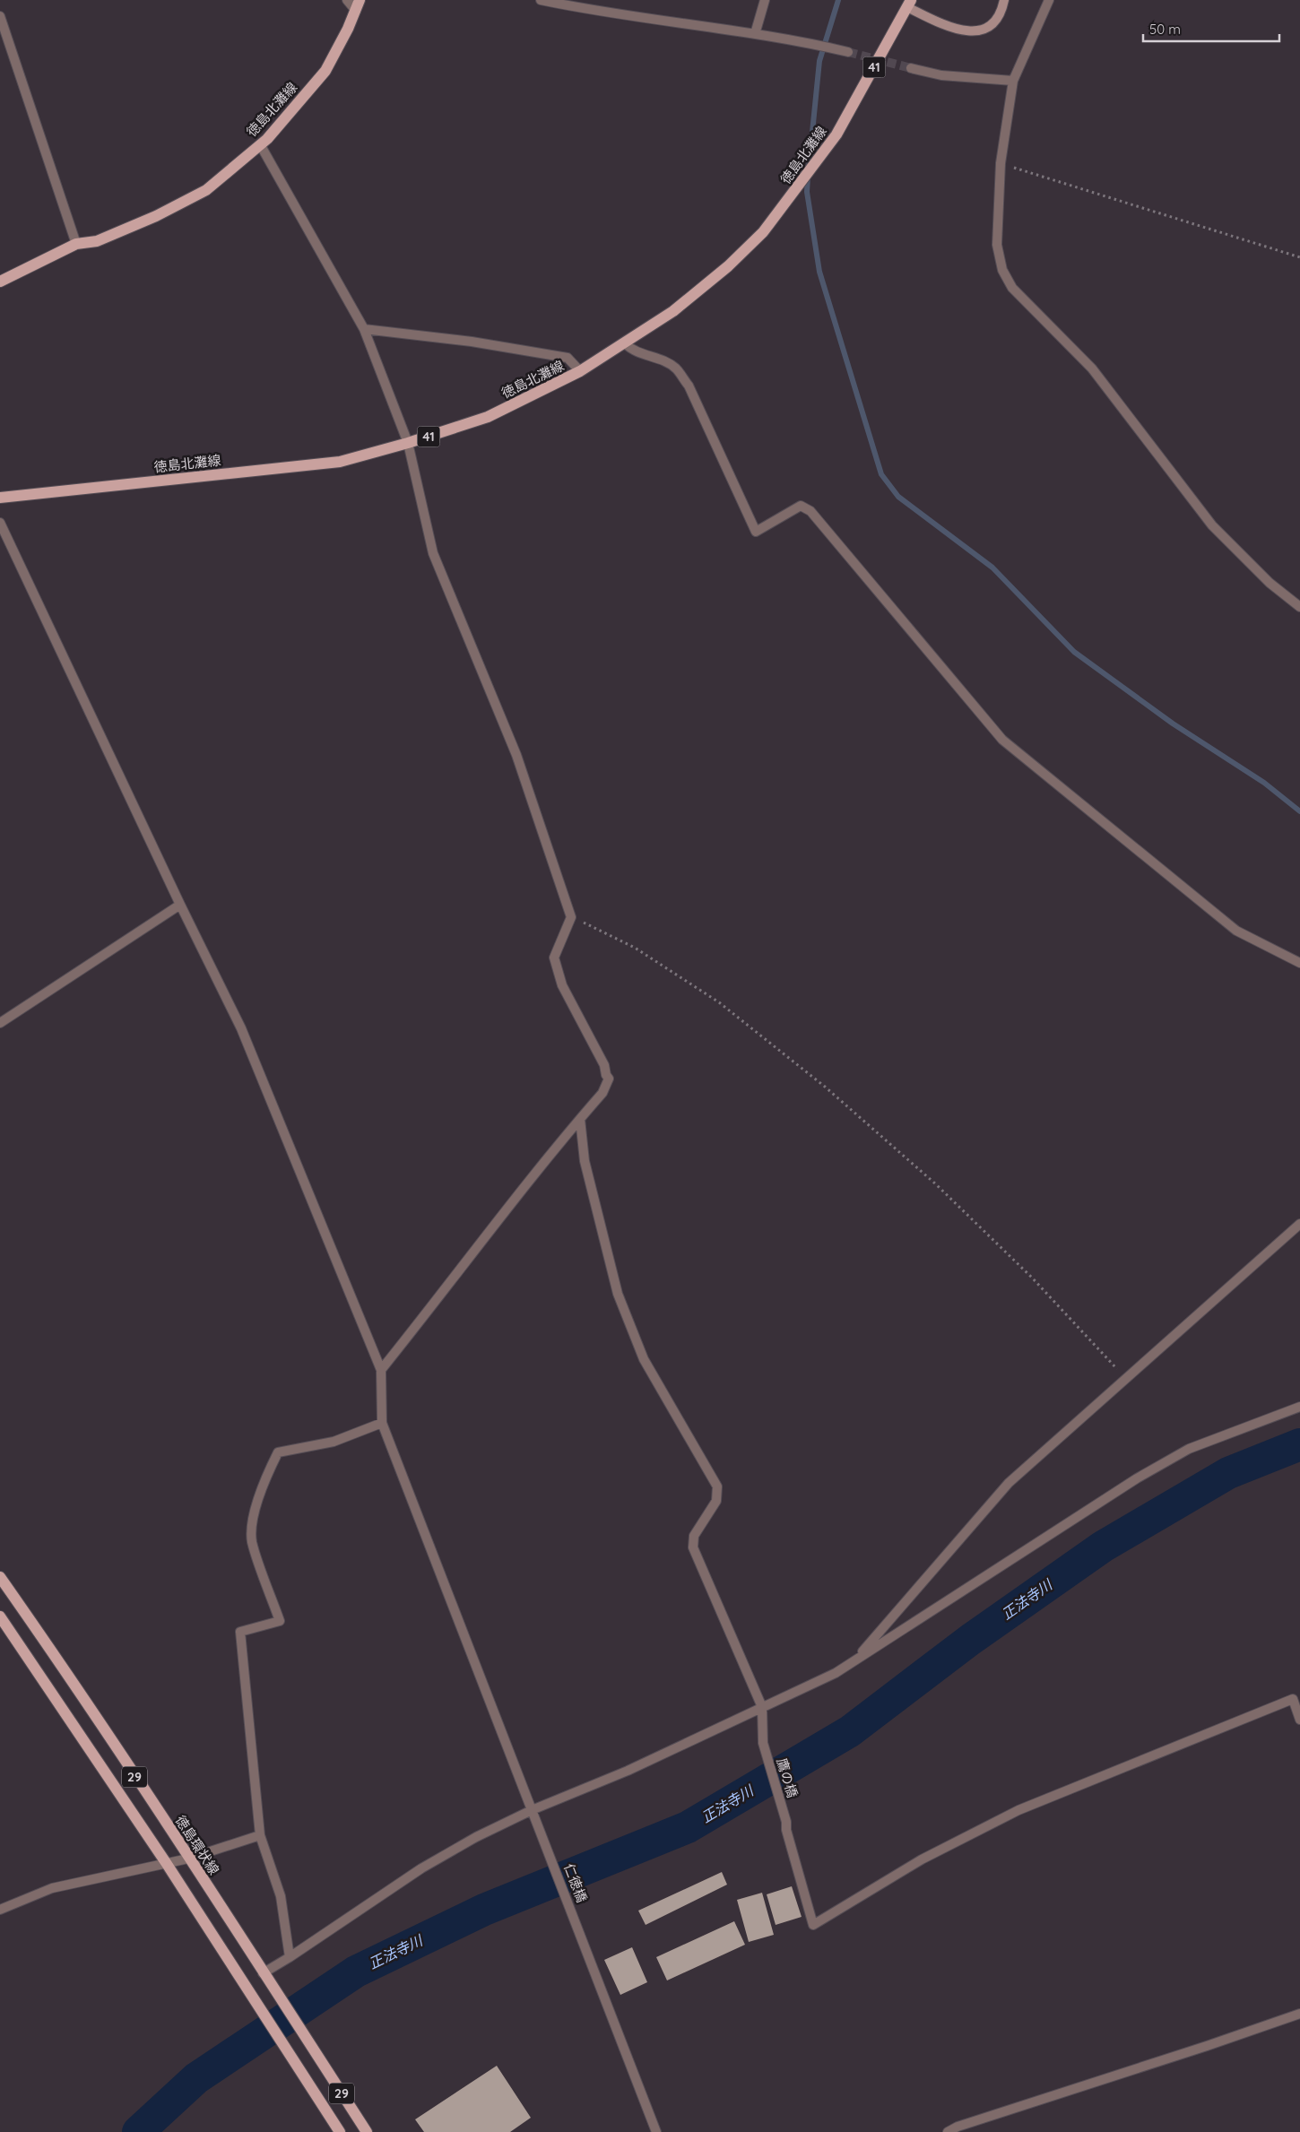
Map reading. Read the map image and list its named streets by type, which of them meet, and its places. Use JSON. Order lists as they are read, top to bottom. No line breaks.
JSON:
{"streets":{"main road":["41","徳島北灘線","29","徳島環状線"],"street":["鷹の橋","仁徳橋"]},"water":["正法寺川"],"scale_bar":"50 m"}
